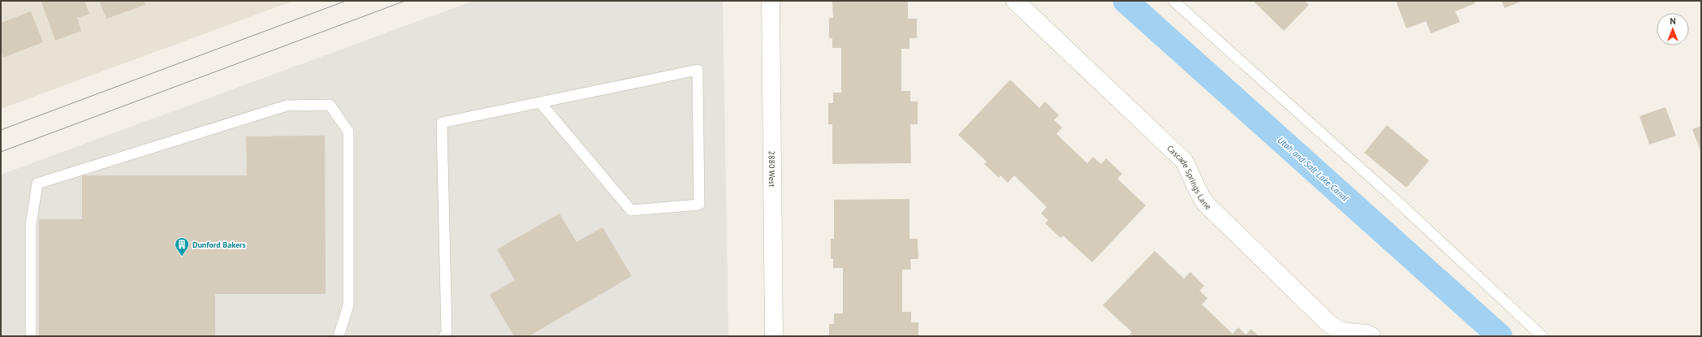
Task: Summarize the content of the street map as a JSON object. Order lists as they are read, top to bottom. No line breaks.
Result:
{"streets":{"street":["2880 West","Cascade Springs Lane"]},"water":["Utah and Salt Lake Canal"],"places":{"building":["Dunford Bakers"]},"north":"top"}
